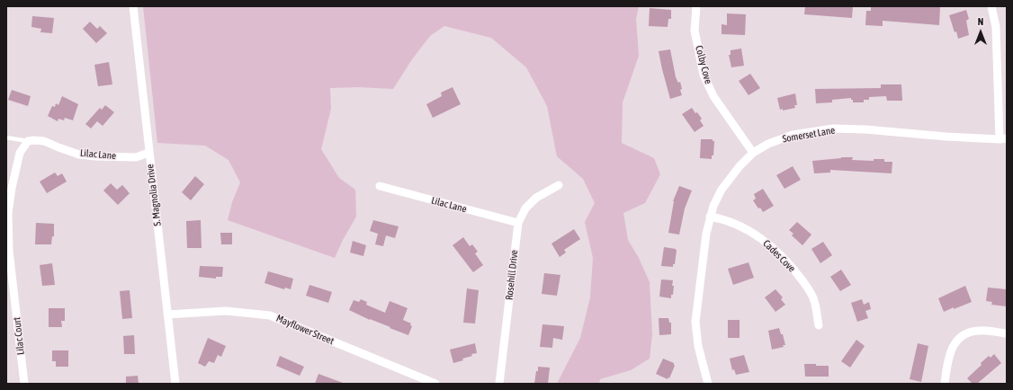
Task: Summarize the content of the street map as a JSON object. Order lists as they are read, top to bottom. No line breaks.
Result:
{"streets":{"street":["Colby Cove","Somerset Lane","Lilac Lane","S. Magnolia Drive","Cades Cove","Rosehill Drive","Mayflower Street","Lilac Court"]},"crossings":[["Colby Cove","Somerset Lane"],["Somerset Lane","Cades Cove"],["Lilac Lane","S. Magnolia Drive"],["Lilac Lane","Rosehill Drive"],["Lilac Lane","Lilac Court"],["S. Magnolia Drive","Mayflower Street"]],"north":"top"}
